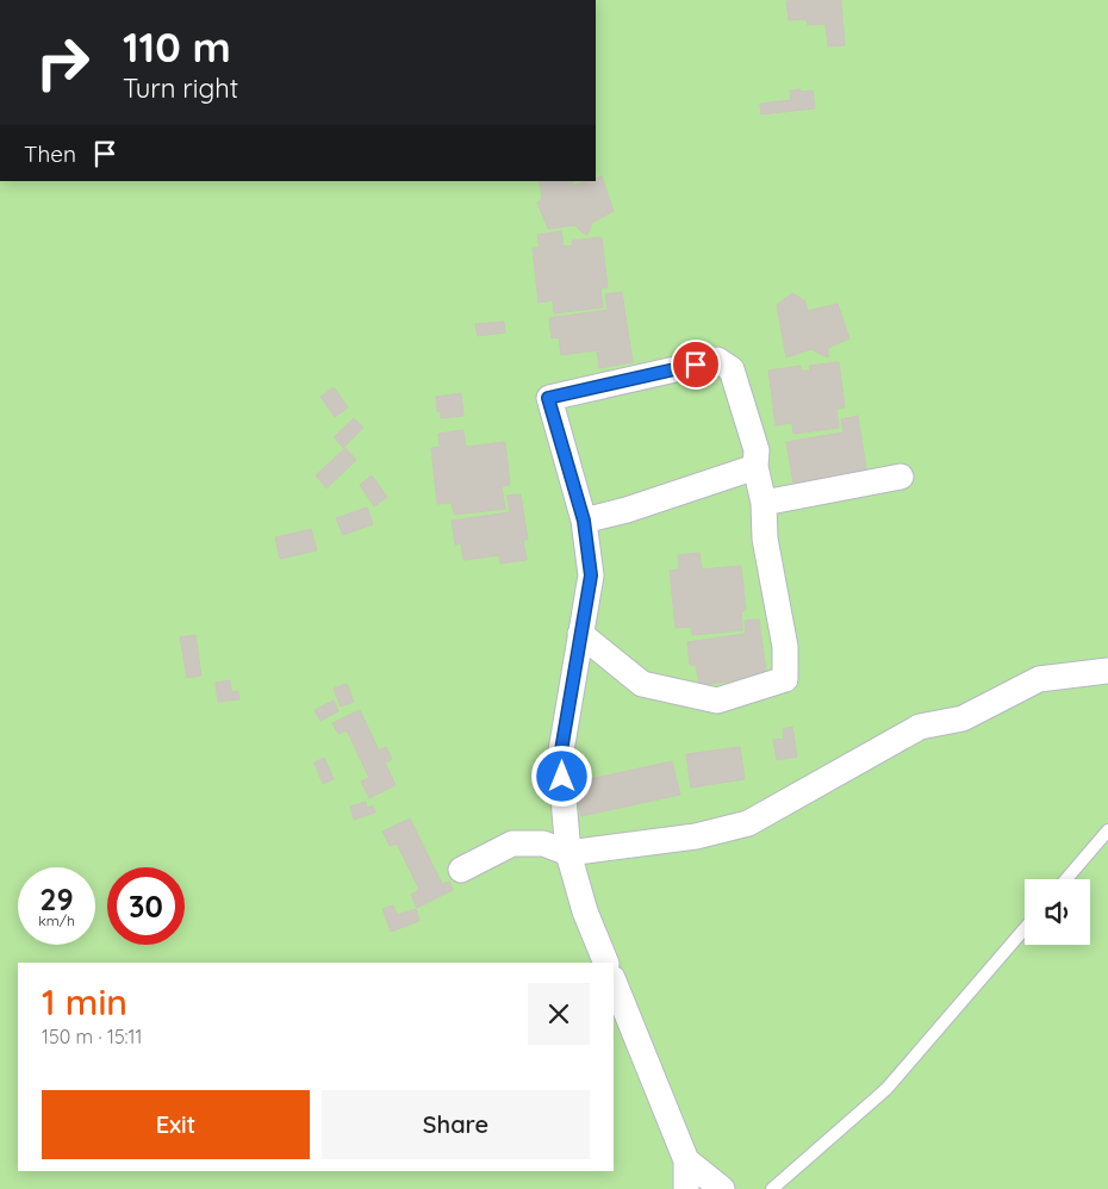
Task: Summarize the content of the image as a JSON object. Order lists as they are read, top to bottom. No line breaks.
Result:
{"page":{"turn":["110 m","Turn right"],"then":"Then","speed":"29 km/h","limit":"30","heading":["1 min","150 m · 15:11"],"buttons":["Exit","Share"]}}
